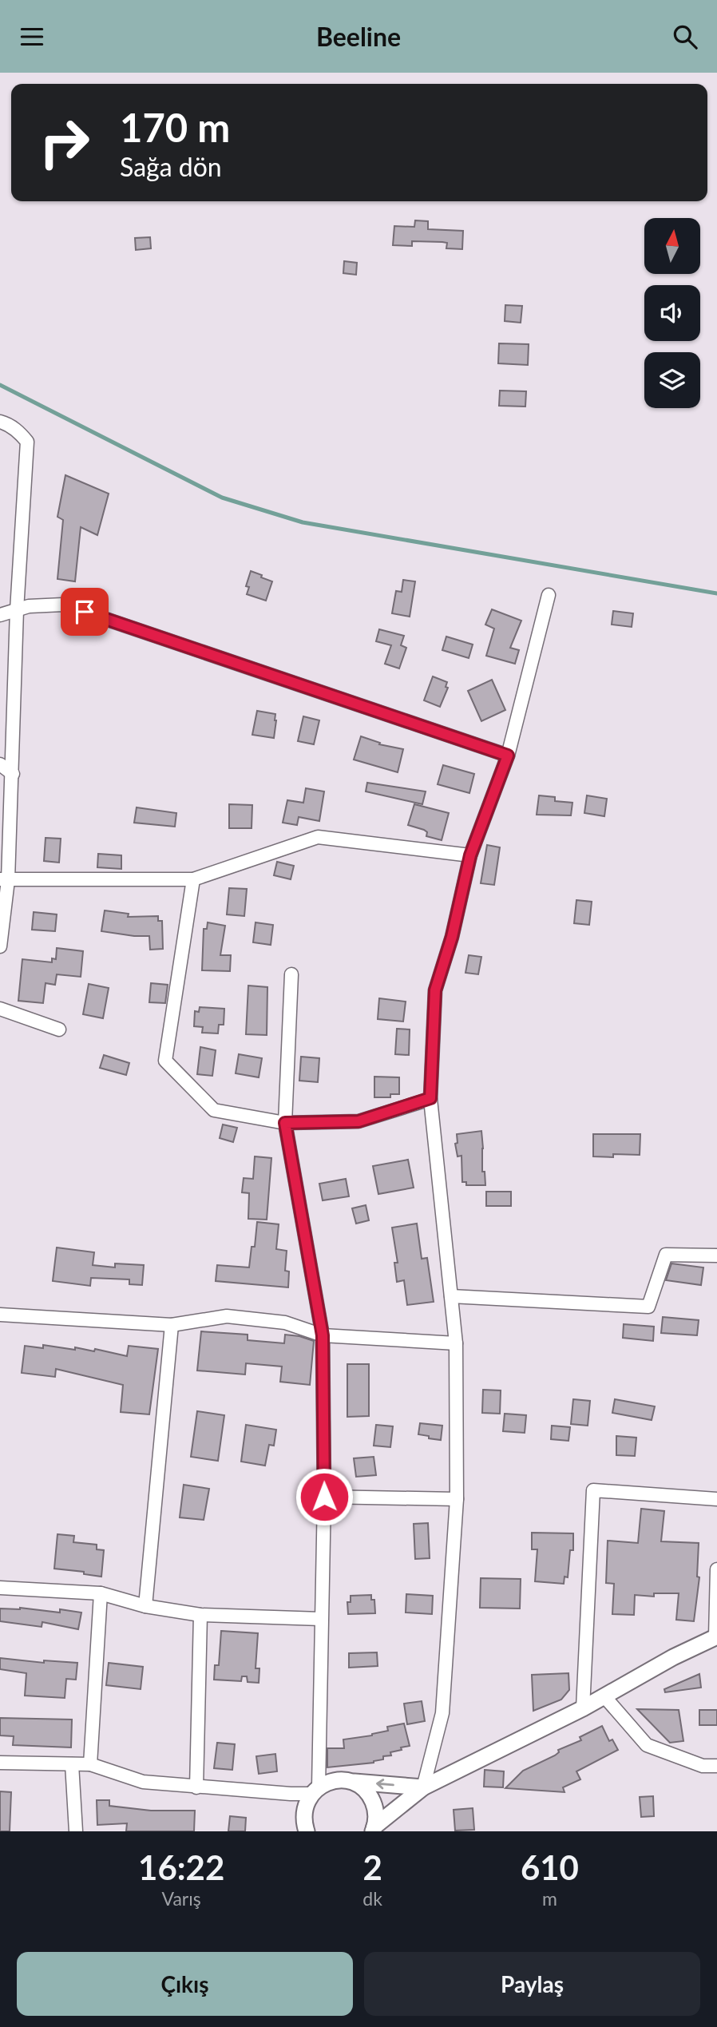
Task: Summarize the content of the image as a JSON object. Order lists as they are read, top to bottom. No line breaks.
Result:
{"north":"top","page":{"header":"Beeline","turn":["170 m","Sağa dön"],"eta":["16:22","Varış","2","dk","610","m"],"buttons":["Çıkış","Paylaş"]}}
